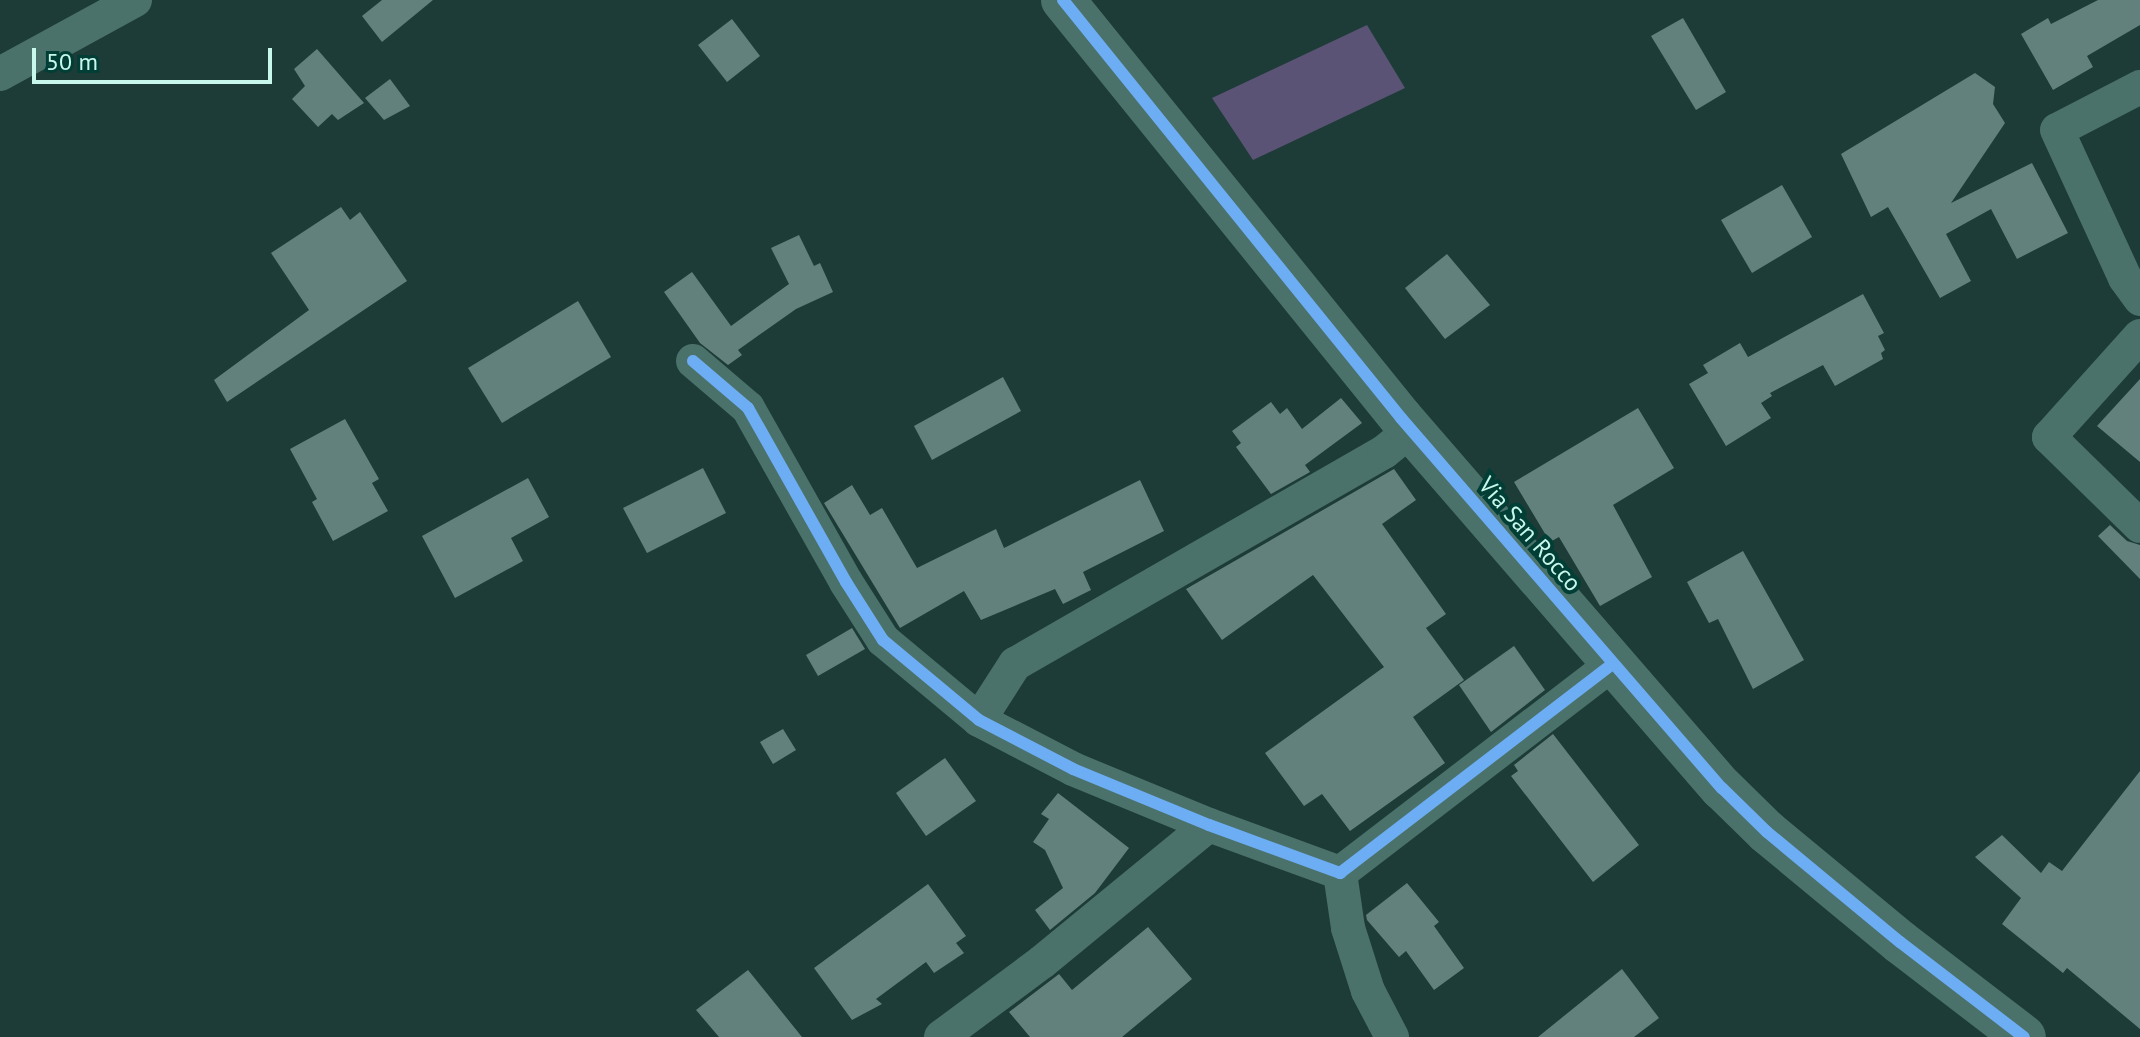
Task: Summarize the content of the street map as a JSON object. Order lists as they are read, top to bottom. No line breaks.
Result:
{"streets":{"street":["Via San Rocco"]},"scale_bar":"50 m"}
